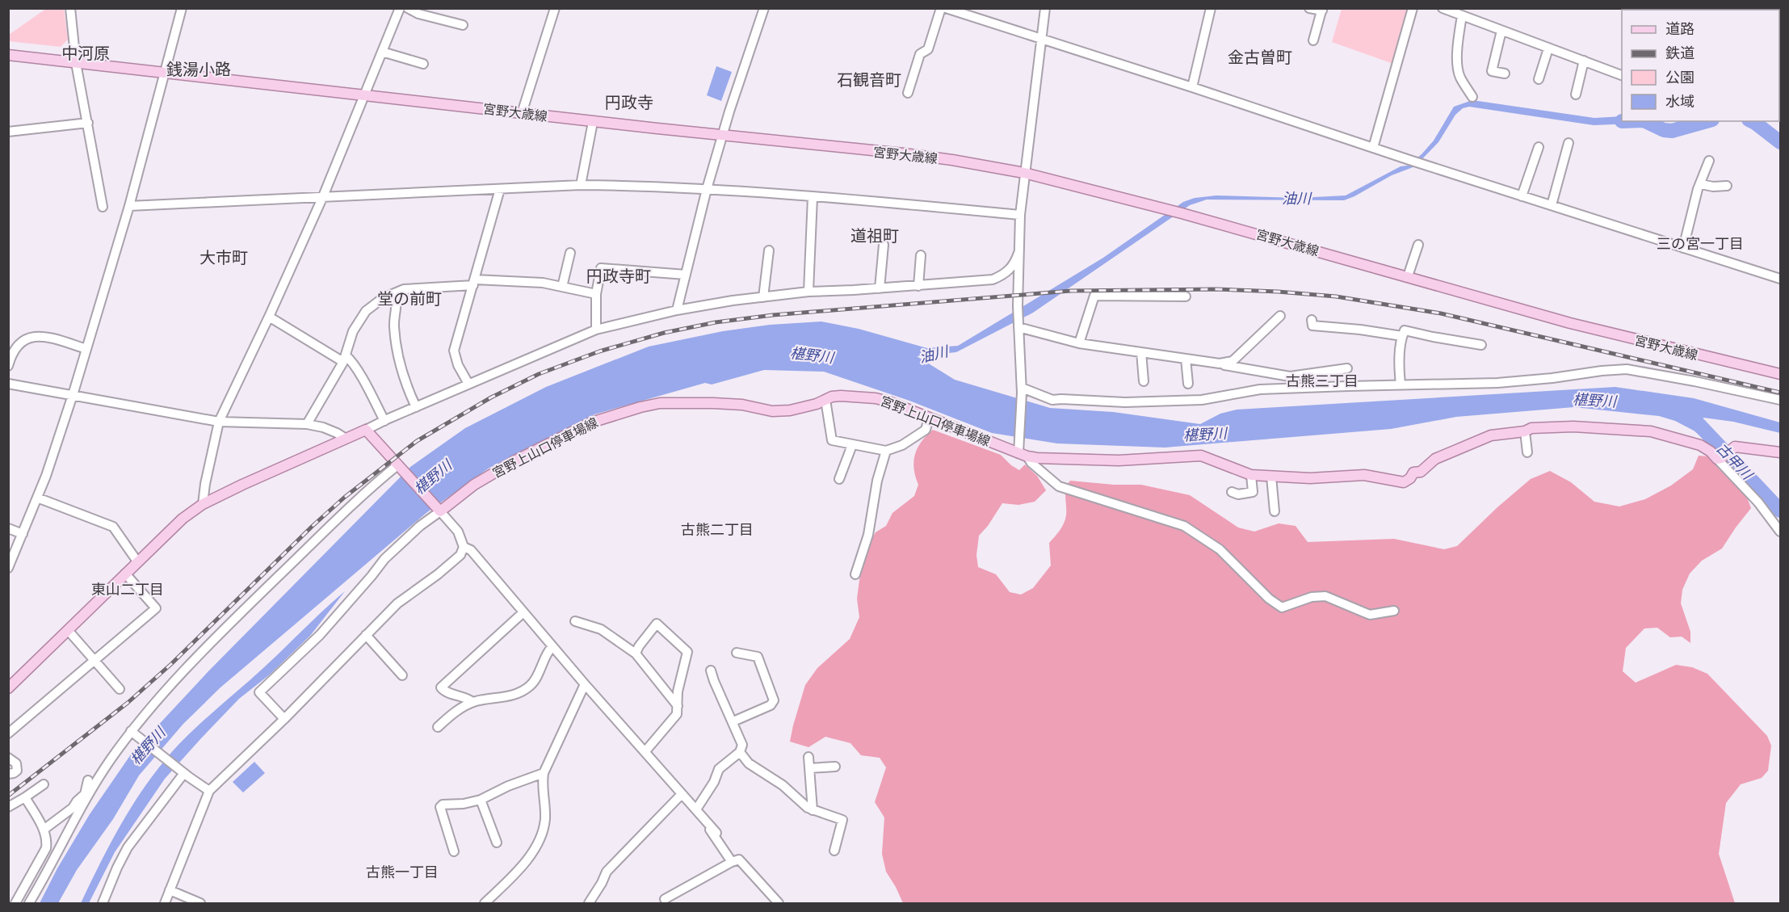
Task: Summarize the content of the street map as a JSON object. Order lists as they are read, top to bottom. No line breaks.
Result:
{"streets":{"main road":["宮野大歳線","宮野上山口停車場線"]},"districts":["中河原","金古曽町","銭湯小路","石観音町","円政寺","道祖町","三の宮一丁目","大市町","円政寺町","堂の前町","古熊三丁目","古熊二丁目","東山二丁目","古熊一丁目"],"water":["油川","椹野川","古甲川"],"legend":["道路","鉄道","公園","水域"]}
